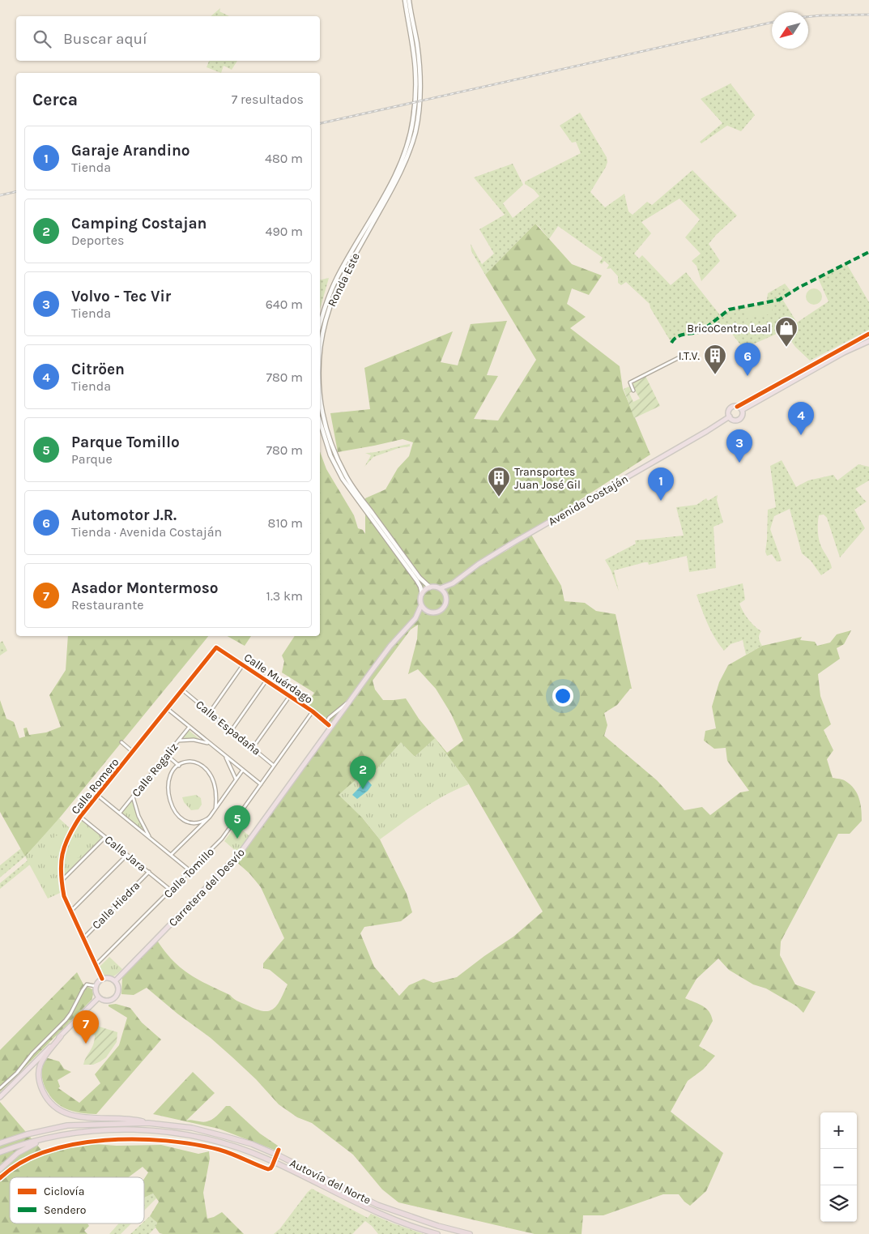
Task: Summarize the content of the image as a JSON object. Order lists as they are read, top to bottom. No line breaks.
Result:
{"streets":{"highway":["Avenida Costaján","Carretera del Desvío","Autovía del Norte"],"main road":["Ronda Este"],"street":["Calle Muérdago","Calle Espadaña","Calle Regaliz","Calle Romero","Calle Jara","Calle Tomillo","Calle Hiedra"]},"crossings":[["Ronda Este","Carretera del Desvío"],["Calle Muérdago","Calle Romero"],["Calle Muérdago","Calle Tomillo"],["Calle Muérdago","Carretera del Desvío"],["Calle Espadaña","Calle Romero"],["Calle Espadaña","Calle Tomillo"],["Calle Romero","Calle Jara"],["Calle Romero","Calle Tomillo"],["Calle Romero","Carretera del Desvío"],["Calle Romero","Calle Hiedra"],["Calle Jara","Calle Tomillo"],["Calle Jara","Calle Hiedra"]],"places":{"shop":["BricoCentro Leal"],"building":["I.T.V.","Transportes Juan José Gil"]},"legend":["Ciclovía","Sendero"],"north":"bottom left","page":{"search":"Buscar aquí","heading":["Cerca","7 resultados"],"list":[{"mark":"1","name":"Garaje Arandino","note":"Tienda","value":"480 m"},{"mark":"2","name":"Camping Costajan","note":"Deportes","value":"490 m"},{"mark":"3","name":"Volvo - Tec Vir","note":"Tienda","value":"640 m"},{"mark":"4","name":"Citröen","note":"Tienda","value":"780 m"},{"mark":"5","name":"Parque Tomillo","note":"Parque","value":"780 m"},{"mark":"6","name":"Automotor J.R.","note":"Tienda · Avenida Costaján","value":"810 m"},{"mark":"7","name":"Asador Montermoso","note":"Restaurante","value":"1.3 km"}],"pins":["6","4","3","1","2","5","7"],"map_buttons":["+","−"]}}
